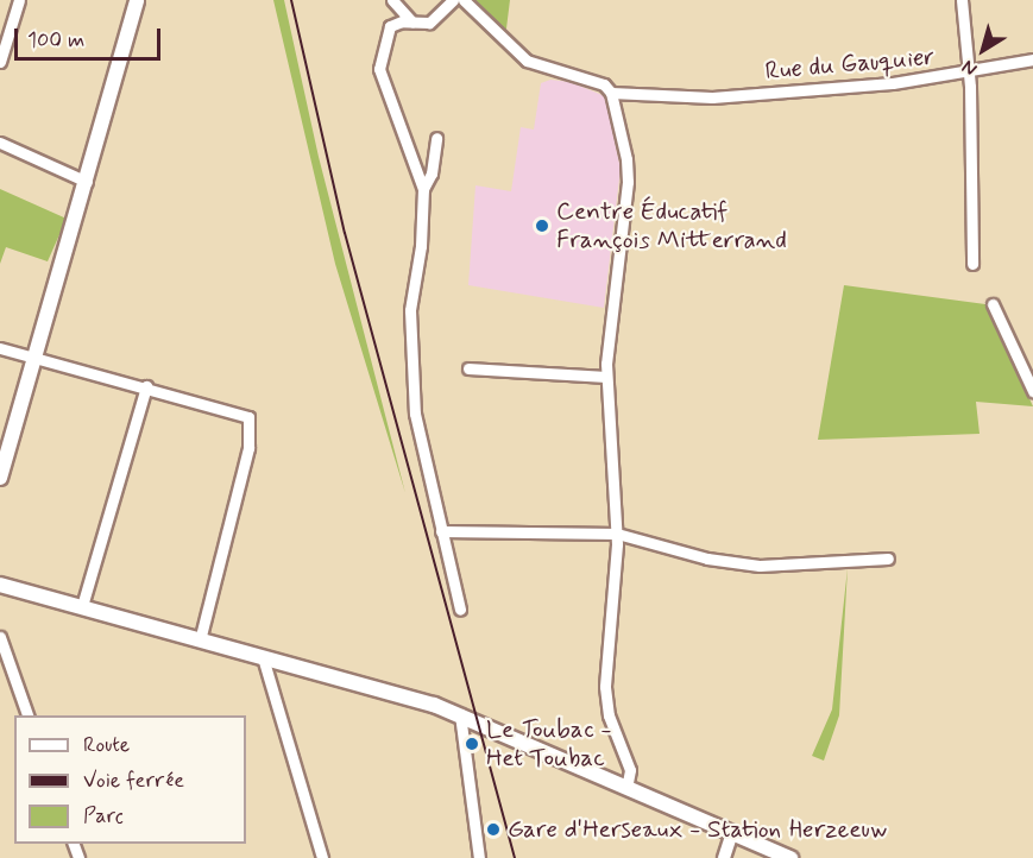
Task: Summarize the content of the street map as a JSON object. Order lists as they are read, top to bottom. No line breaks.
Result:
{"streets":{"street":["Rue du Gauquier"]},"places":["Centre Éducatif François Mitterrand","Le Toubac - Het Toubac","Gare d'Herseaux - Station Herzeeuw"],"legend":["Route","Voie ferrée","Parc"],"scale_bar":"100 m","north":"bottom left"}
